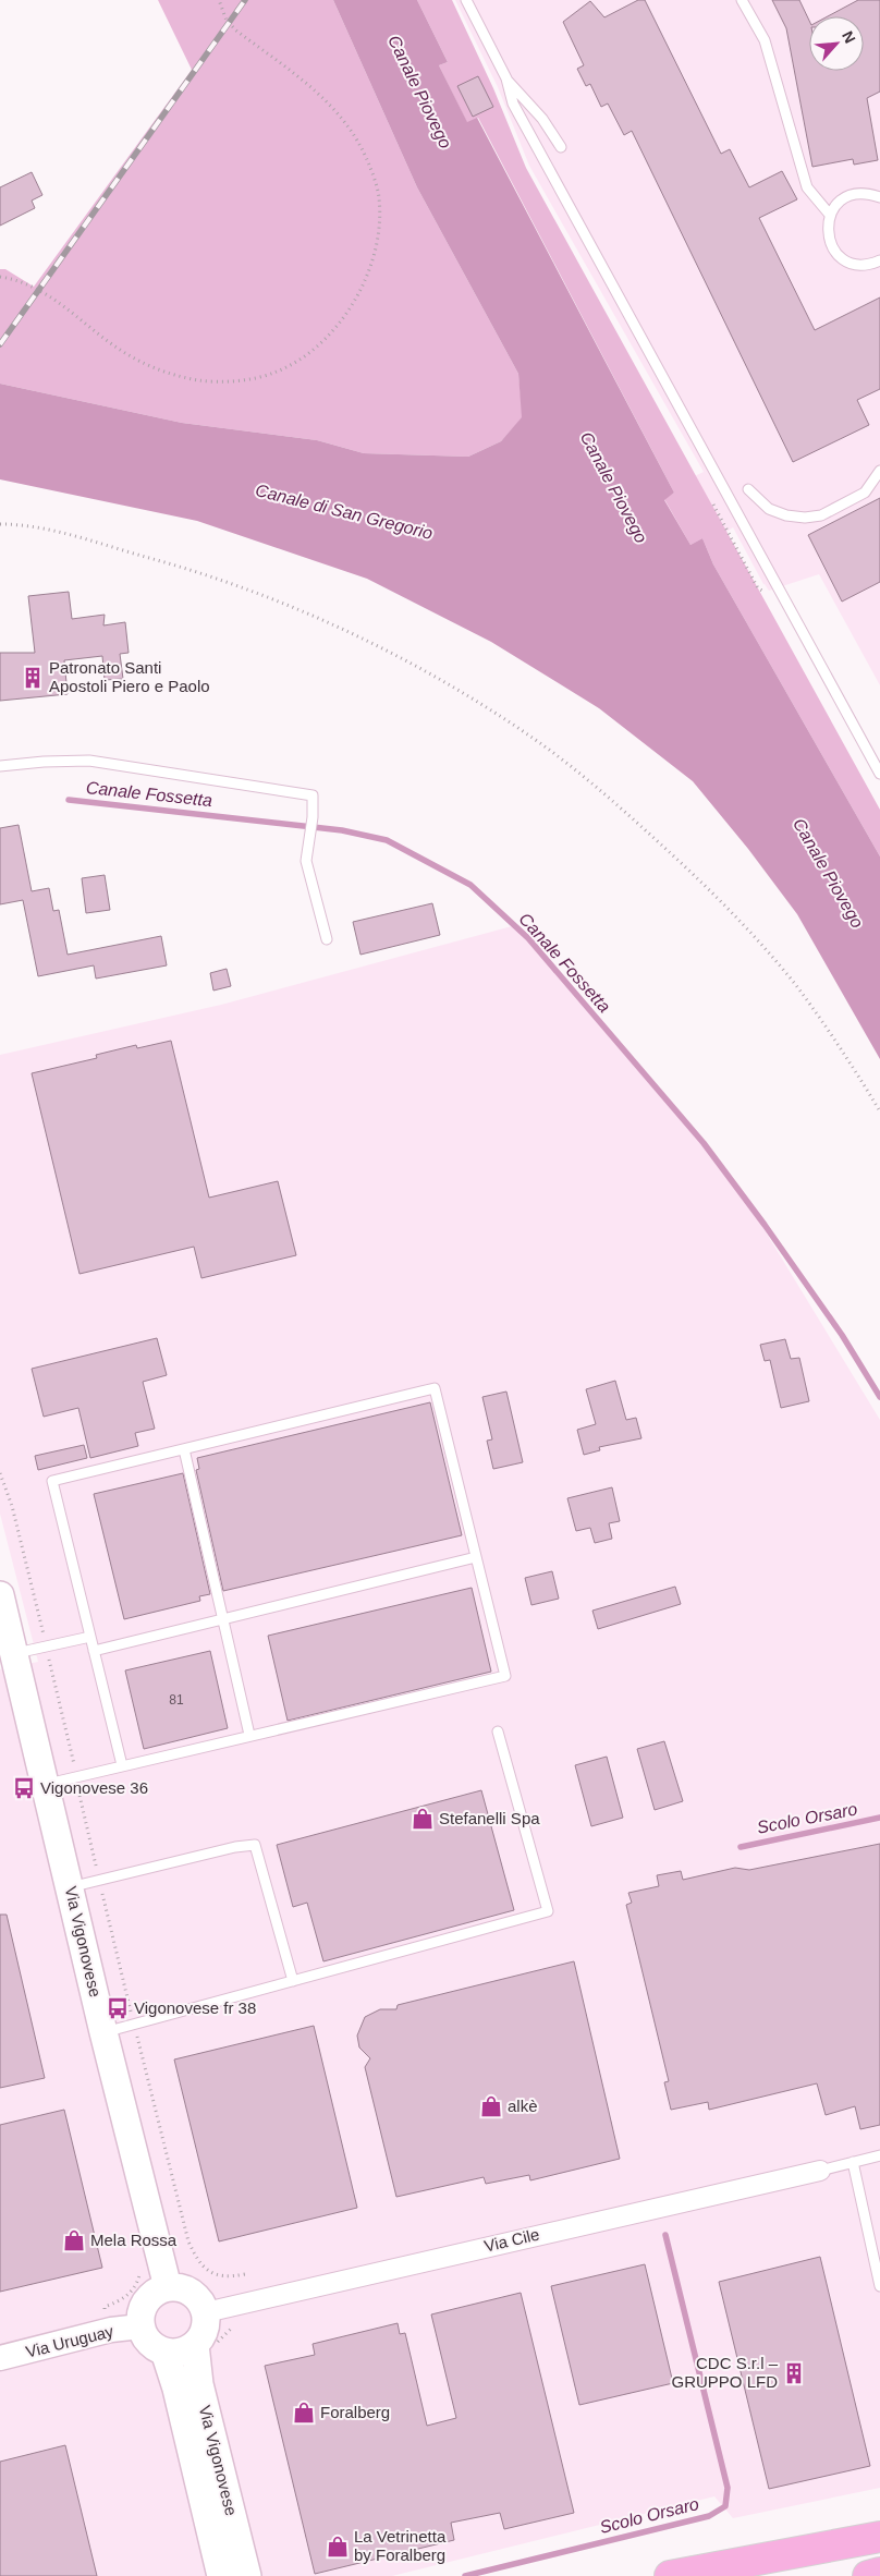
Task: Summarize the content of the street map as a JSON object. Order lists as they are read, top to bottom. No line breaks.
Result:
{"streets":{"main road":["Via Vigonovese"],"street":["Via Cile","Via Uruguay"]},"crossings":[["Via Vigonovese","Via Cile"],["Via Vigonovese","Via Uruguay"],["Via Cile","Via Uruguay"]],"water":["Canale Piovego","Canale di San Gregorio","Canale Fossetta","Scolo Orsaro"],"places":{"building":["Patronato Santi Apostoli Piero e Paolo","CDC S.r.l – GRUPPO LFD"],"bus stop":["Vigonovese 36","Vigonovese fr 38"],"shop":["Stefanelli Spa","alkè","Mela Rossa","Foralberg","La Vetrinetta by Foralberg"]},"house_numbers":["81"],"north":"top right"}
